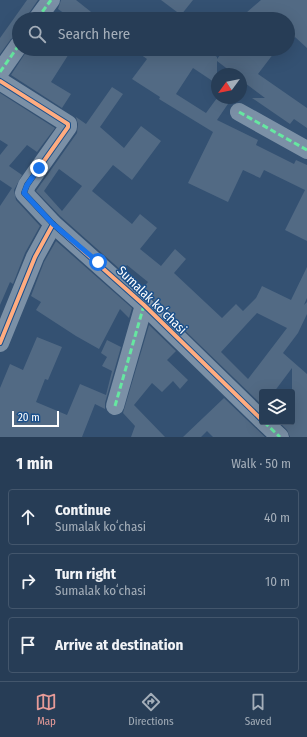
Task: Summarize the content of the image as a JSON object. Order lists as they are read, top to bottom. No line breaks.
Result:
{"streets":{"street":["Sumalak koʻchasi"]},"scale_bar":"20 m","north":"bottom left","page":{"search":"Search here","scale":"20 m","heading":["1 min","Walk · 50 m"],"list":[["Continue","Sumalak koʻchasi","40 m"],["Turn right","Sumalak koʻchasi","10 m"],"Arrive at destination"],"nav":["Map","Directions","Saved"]}}
